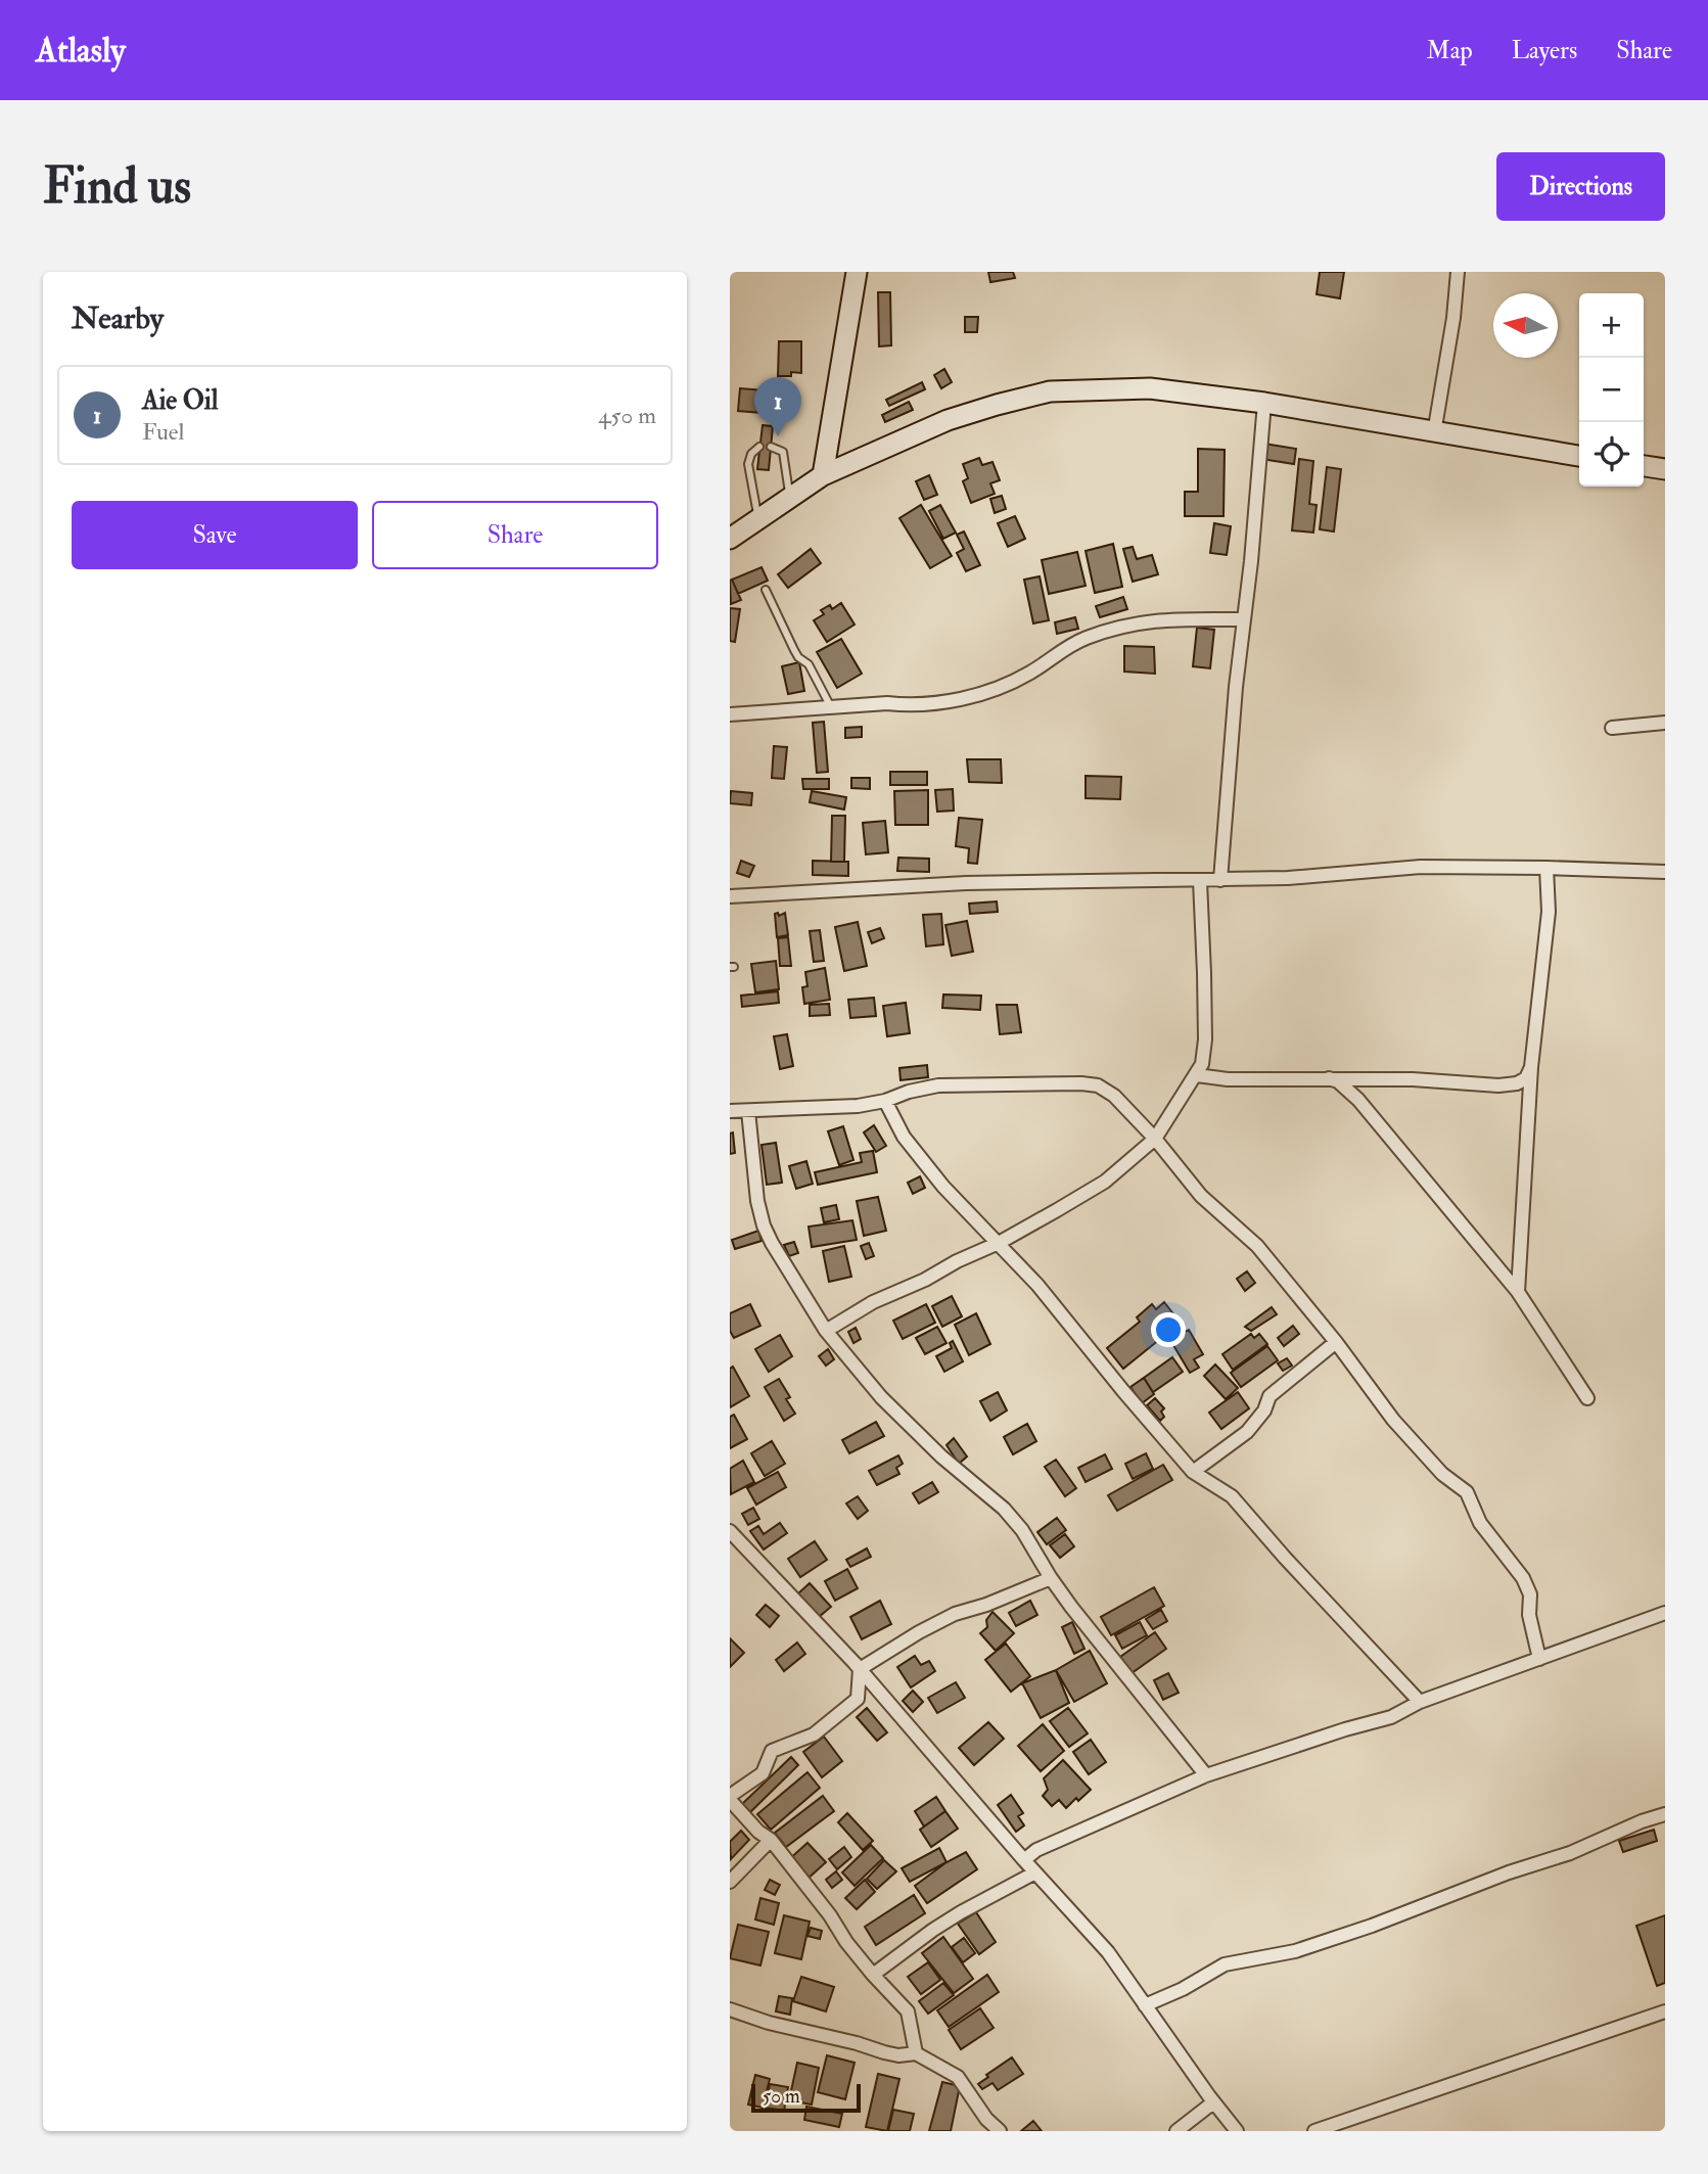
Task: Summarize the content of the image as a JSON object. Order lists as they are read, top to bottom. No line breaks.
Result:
{"scale_bar":"50 m","north":"left","page":{"header":"Atlasly","nav":["Map","Layers","Share"],"buttons":["Directions",["Save","Share"]],"title":"Find us","heading":"Nearby","map_buttons":["+","−"],"list":[{"mark":"1","name":"Aie Oil","note":"Fuel","value":"450 m"}],"pins":"1","scale":"50 m"}}
